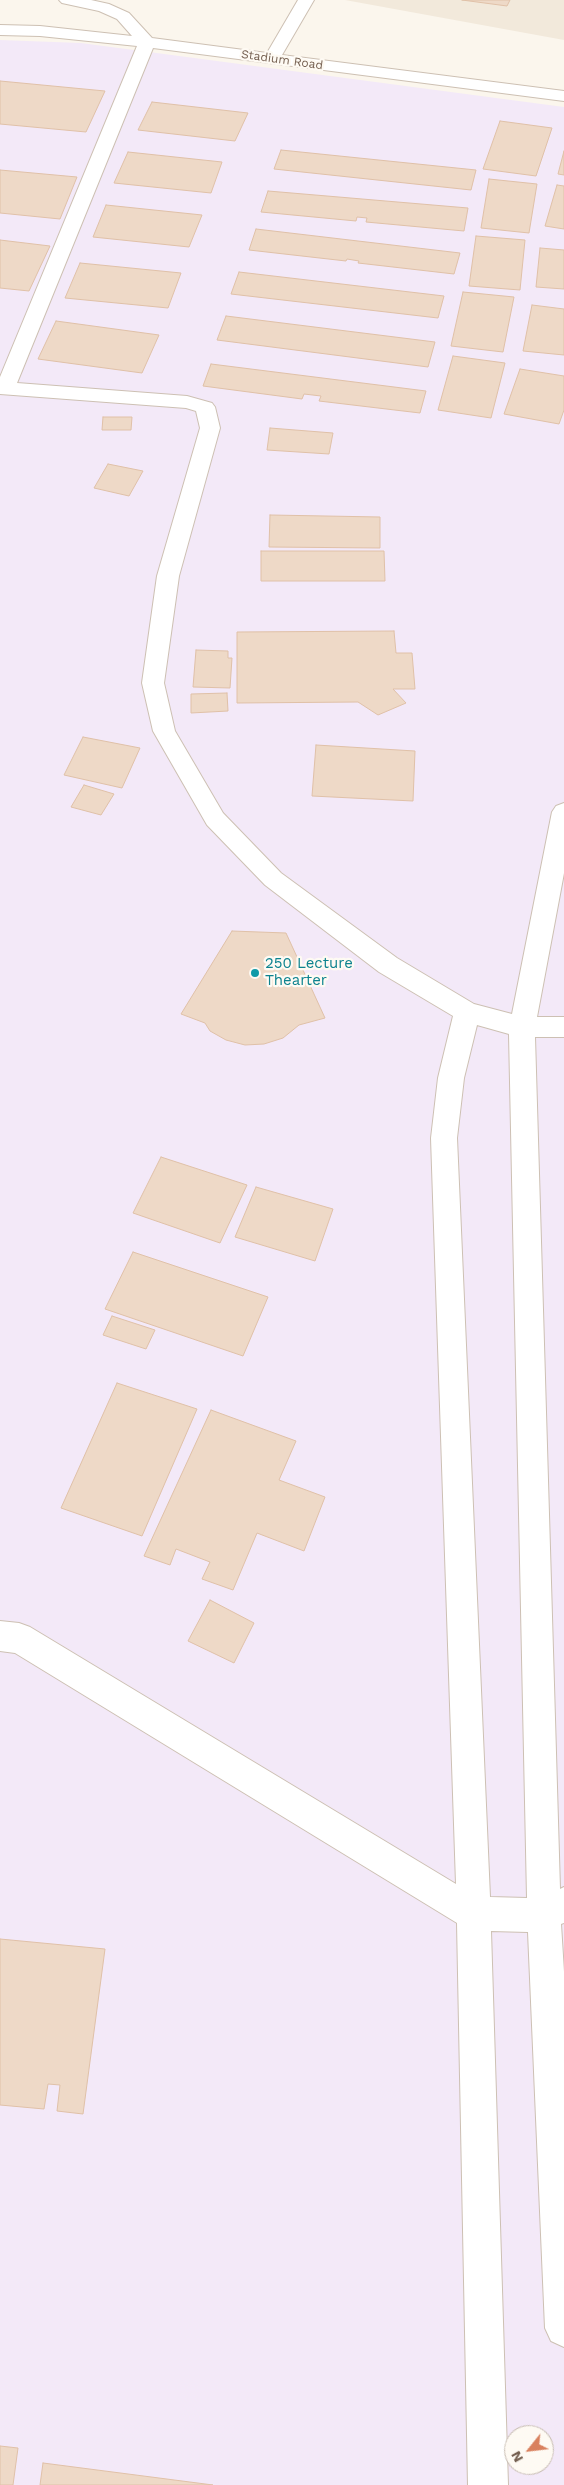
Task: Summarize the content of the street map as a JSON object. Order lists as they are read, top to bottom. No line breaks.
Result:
{"streets":{"street":["Stadium Road"]},"places":["250 Lecture Thearter"],"north":"bottom left"}
